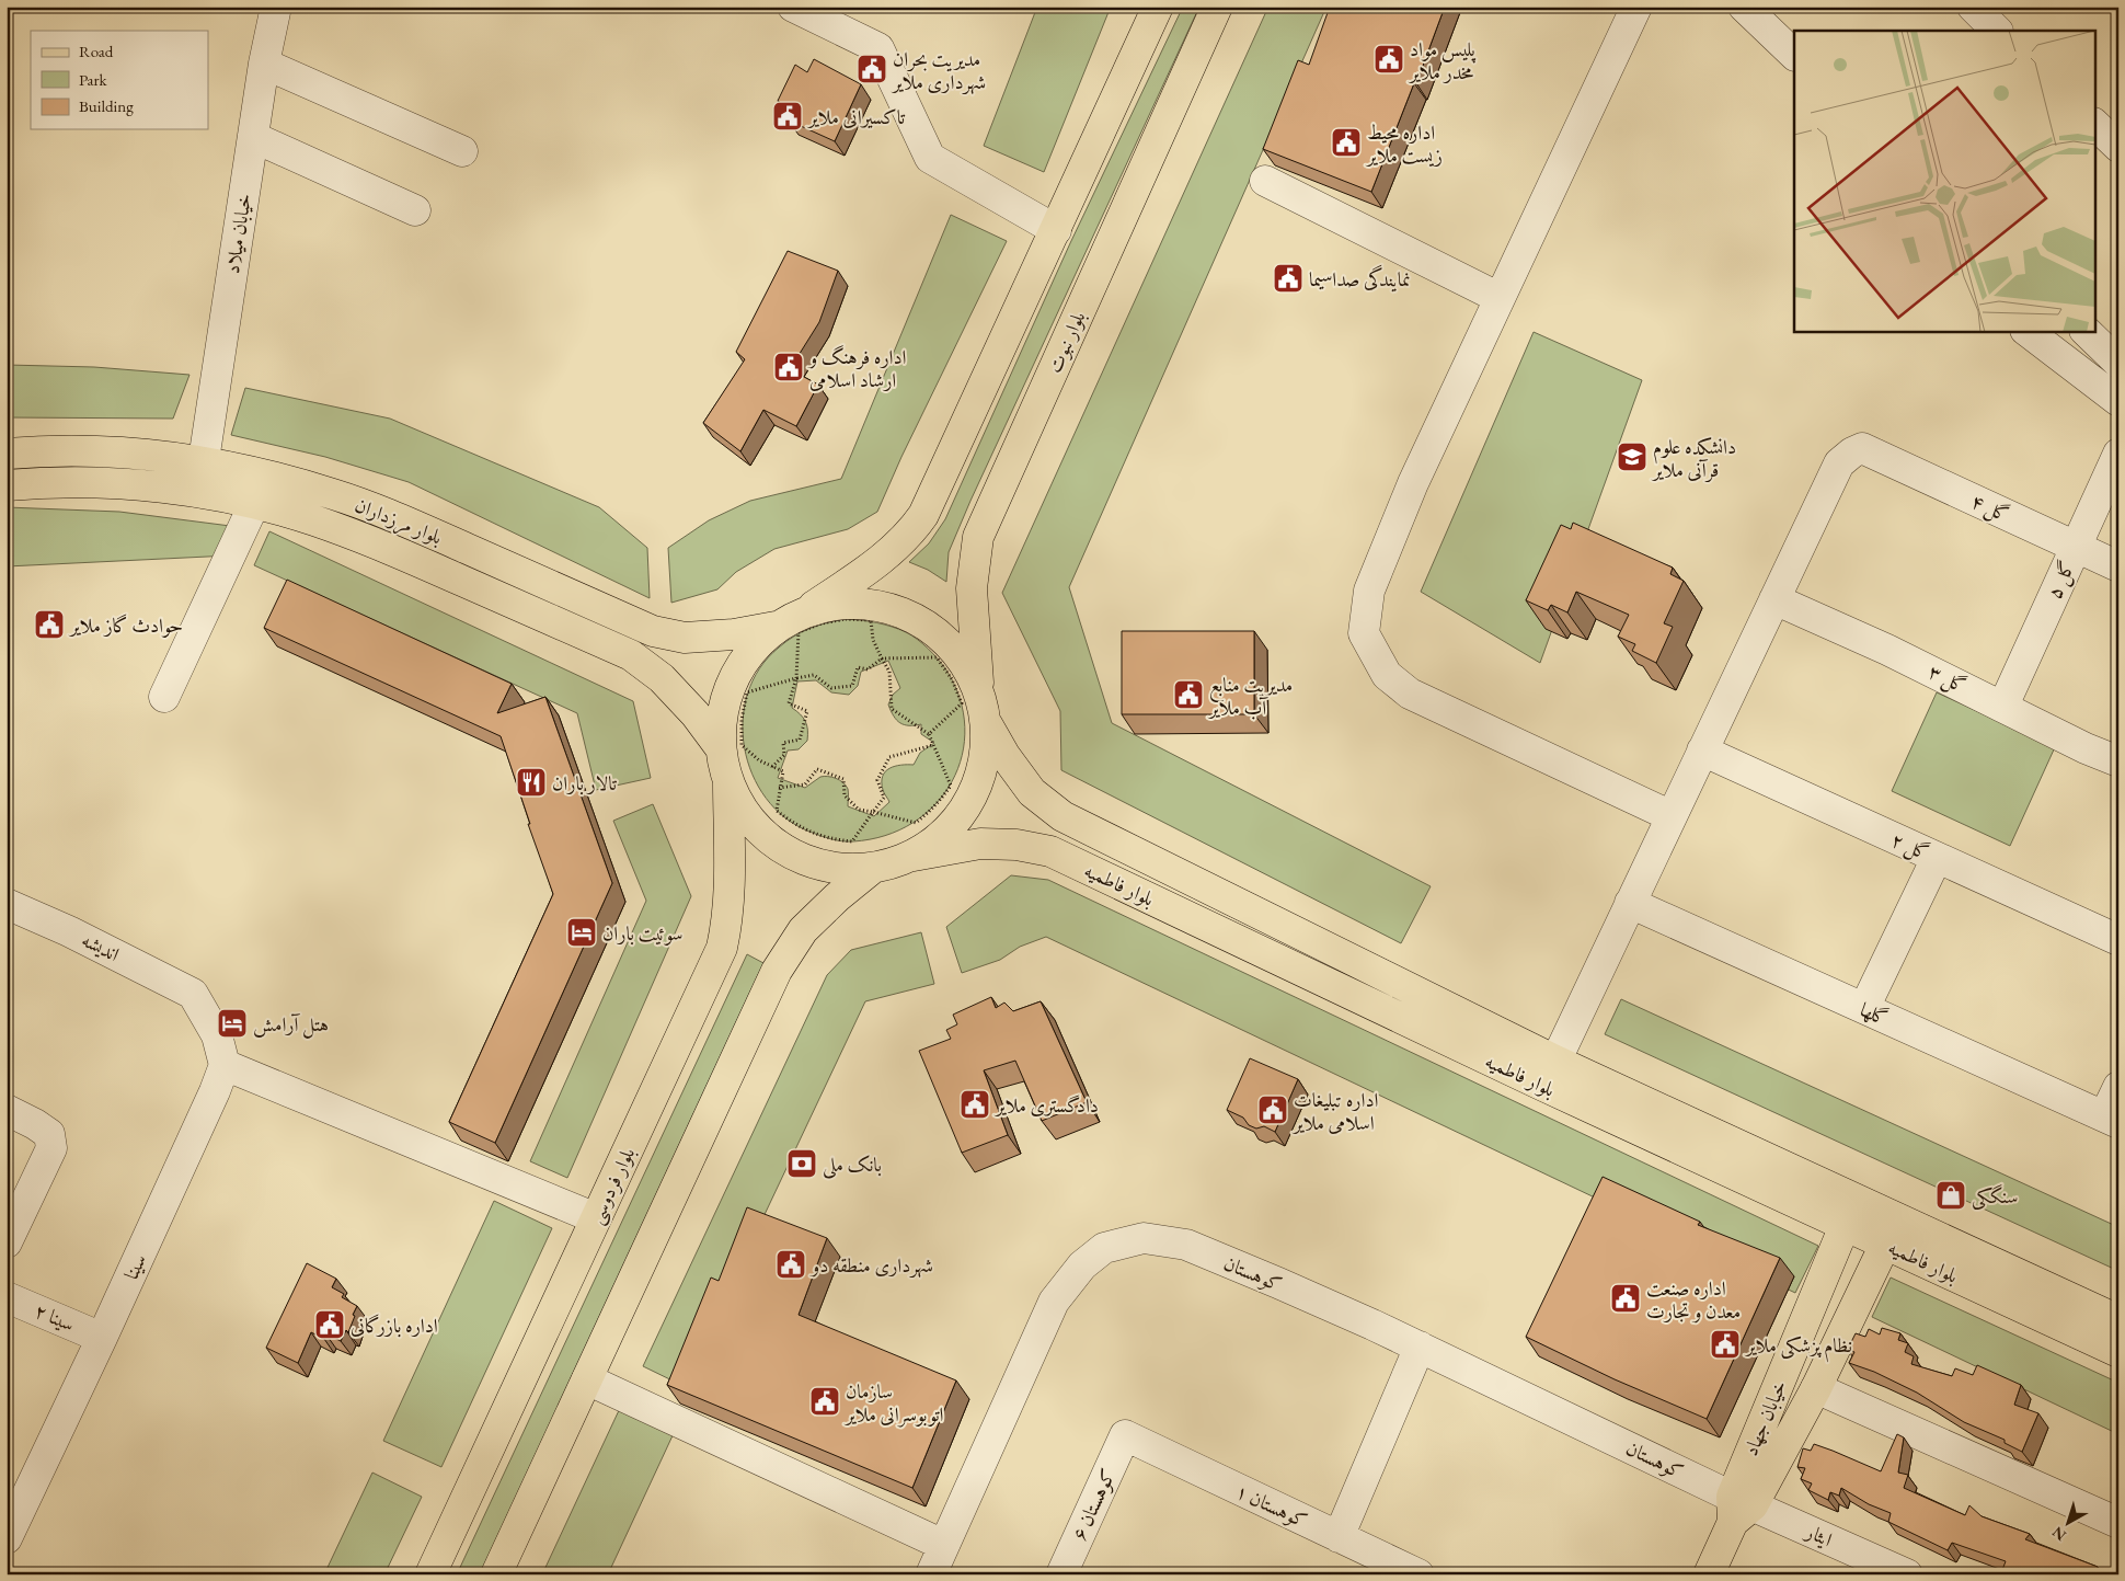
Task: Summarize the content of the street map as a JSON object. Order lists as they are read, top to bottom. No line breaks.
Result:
{"streets":{"main road":["بلوار نبوت","بلوار مرزداران","بلوار فاطمیه","بلوار فردوسی","خیابان جهاد"],"street":["خیابان میلاد","گل ۴","گل ۵","گل ۳","گل ۲","اندیشه","گلها","سینا","کوهستان","سینا ۲","کوهستان ۶","کوهستان ۱","ایثار"]},"crossings":[["خیابان میلاد","بلوار مرزداران"],["گل ۴","گل ۵"],["گل ۴","گل ۳"],["گل ۵","گل ۳"],["بلوار فاطمیه","خیابان جهاد"],["اندیشه","سینا"],["سینا","سینا ۲"],["کوهستان","خیابان جهاد"],["کوهستان","ایثار"],["خیابان جهاد","ایثار"],["کوهستان ۶","کوهستان ۱"]],"places":{"public building":["پلیس مواد مخدر ملایر","مدیریت بحران شهرداری ملایر","تاکسیرانی ملایر","اداره محیط زیست ملایر","نمایندگی صداسیما","اداره فرهنگ و ارشاد اسلامی","حوادث گاز ملایر","مدیریت منابع آب ملایر","دادگستری ملایر","اداره تبلیغات اسلامی ملایر","شهرداری منطقه دو","اداره صنعت معدن و تجارت","اداره بازرگانی","نظام پزشکی ملایر","سازمان اتوبوسرانی ملایر"],"school or university":["دانشکده علوم قرآنی ملایر"],"restaurant":["تالار باران"],"hotel":["سوئیت باران","هتل آرامش"],"bank":["بانک ملی"],"shop":["سنگکی"]},"legend":["Road","Park","Building"],"north":"bottom left"}
